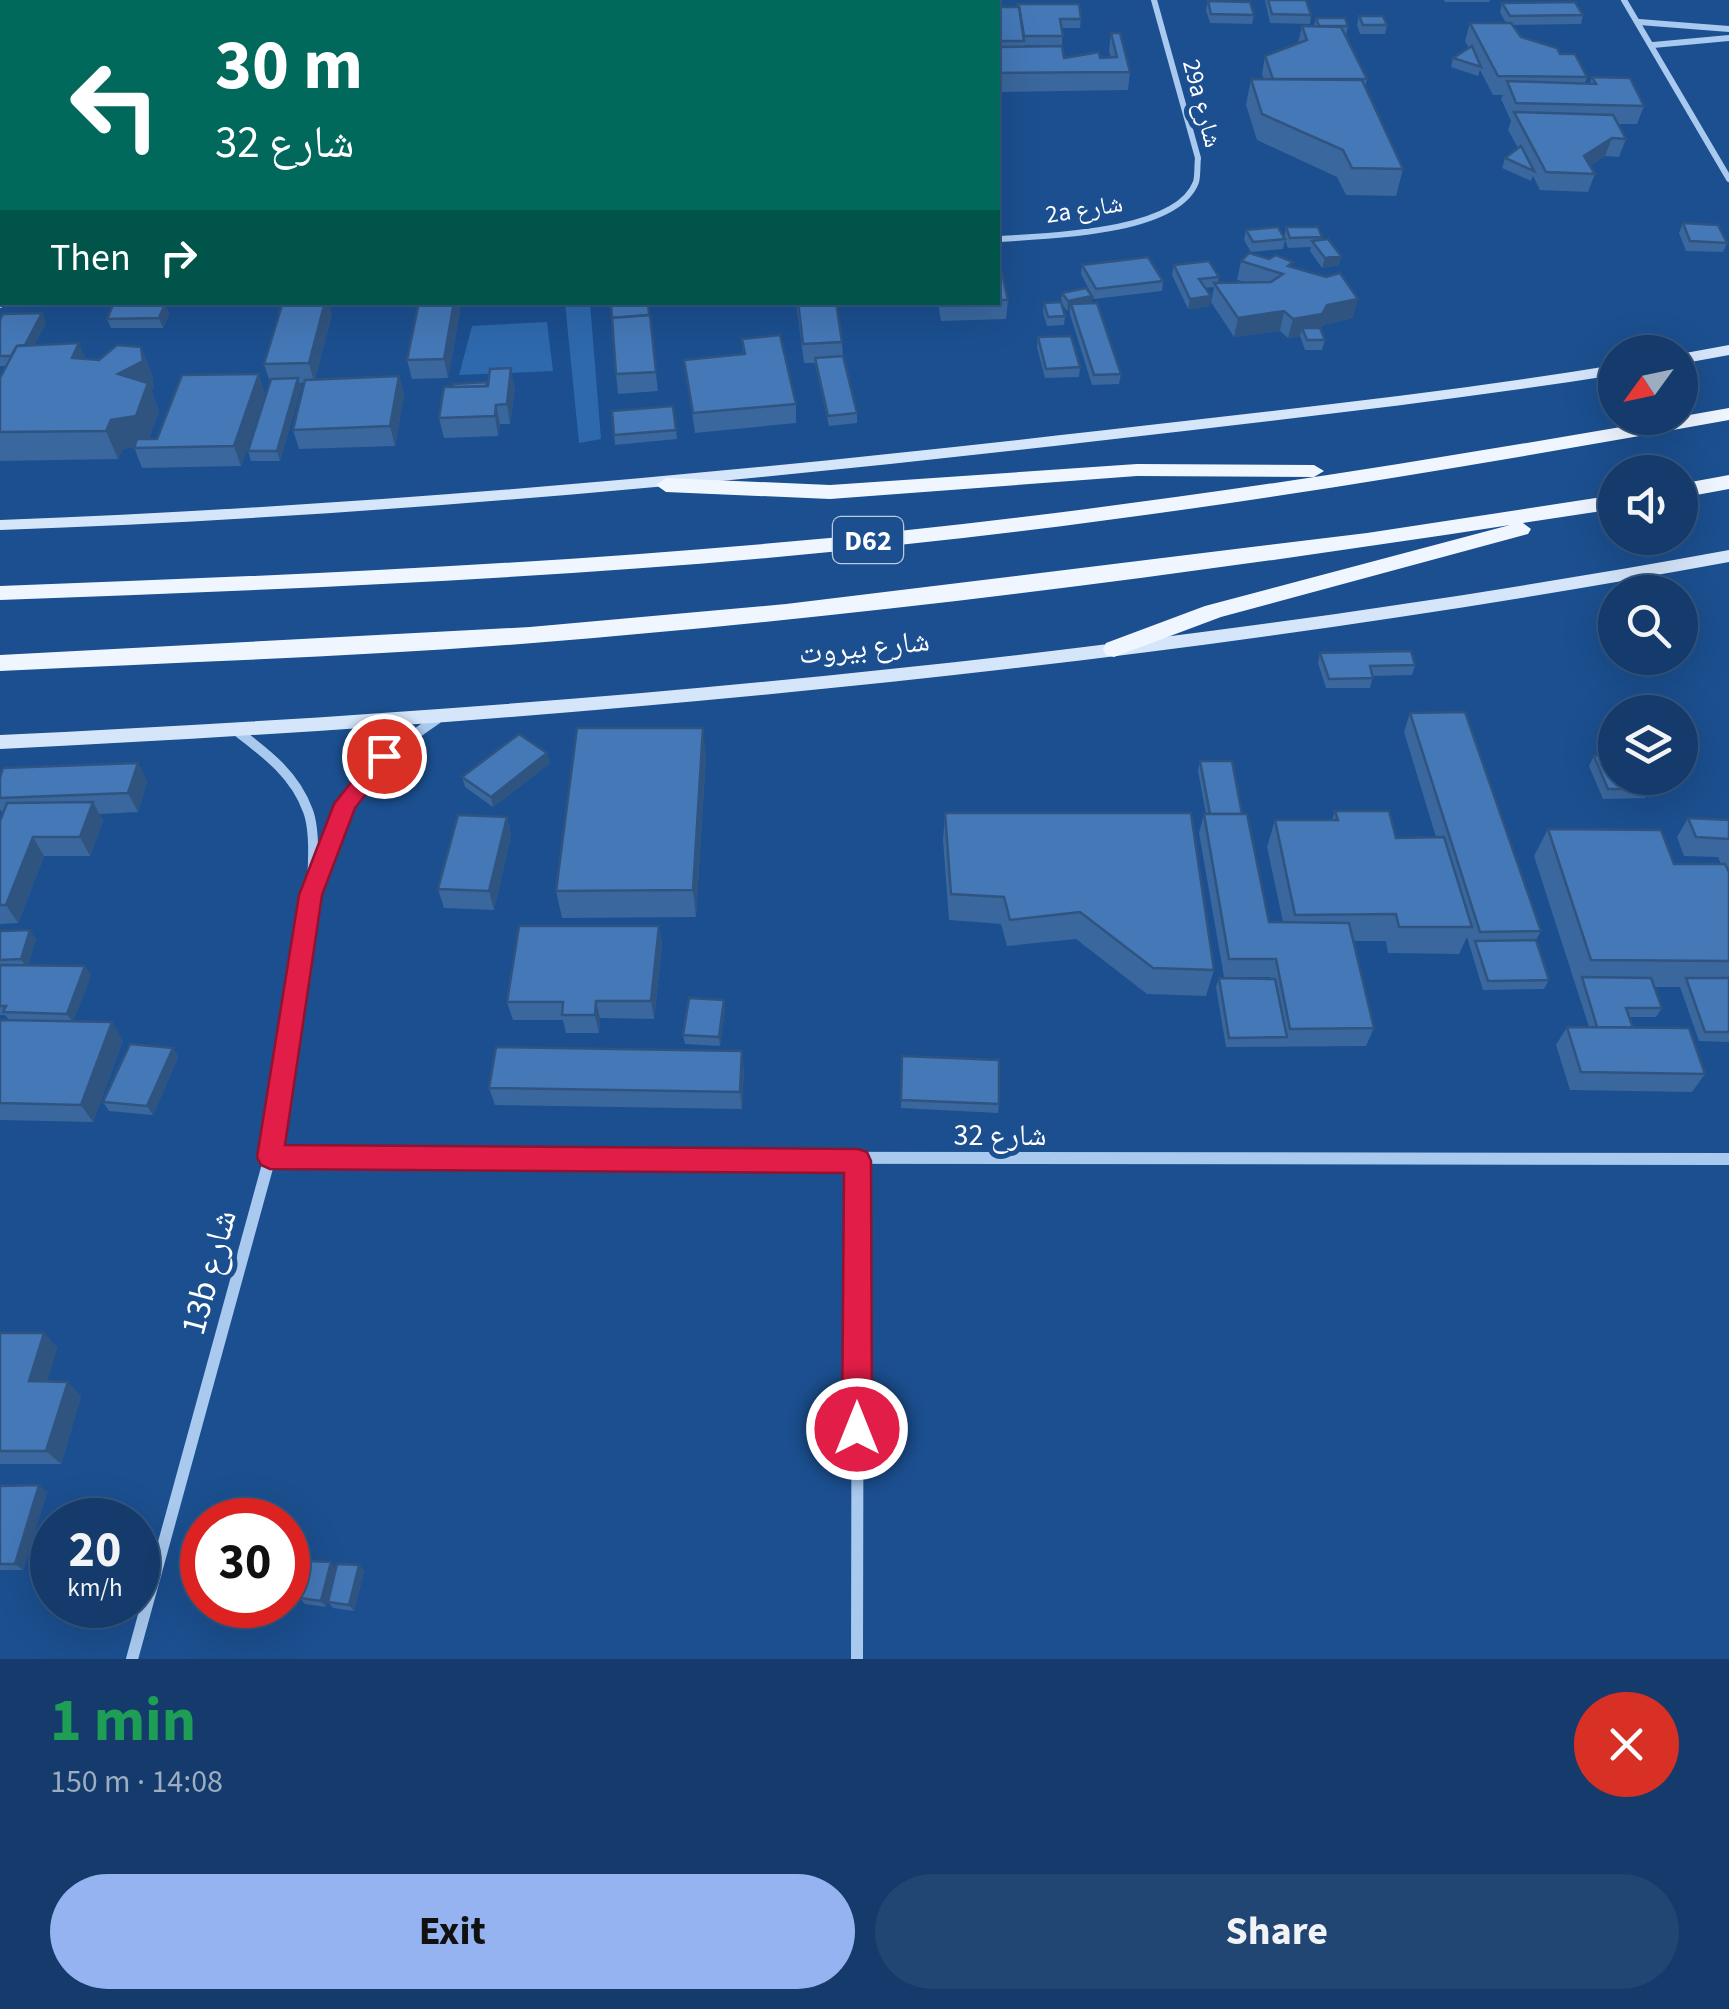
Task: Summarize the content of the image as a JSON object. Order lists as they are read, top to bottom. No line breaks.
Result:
{"streets":{"main road":["D62","شارع بيروت"],"street":["29a شارع","2a شارع","شارع 32","13b شارع"]},"crossings":[["29a شارع","2a شارع"],["شارع بيروت","13b شارع"],["شارع 32","13b شارع"]],"north":"bottom left","page":{"turn":["30 m","شارع 32"],"then":"Then","speed":"20 km/h","limit":"30","heading":["1 min","150 m · 14:08"],"buttons":["Exit","Share"]}}
